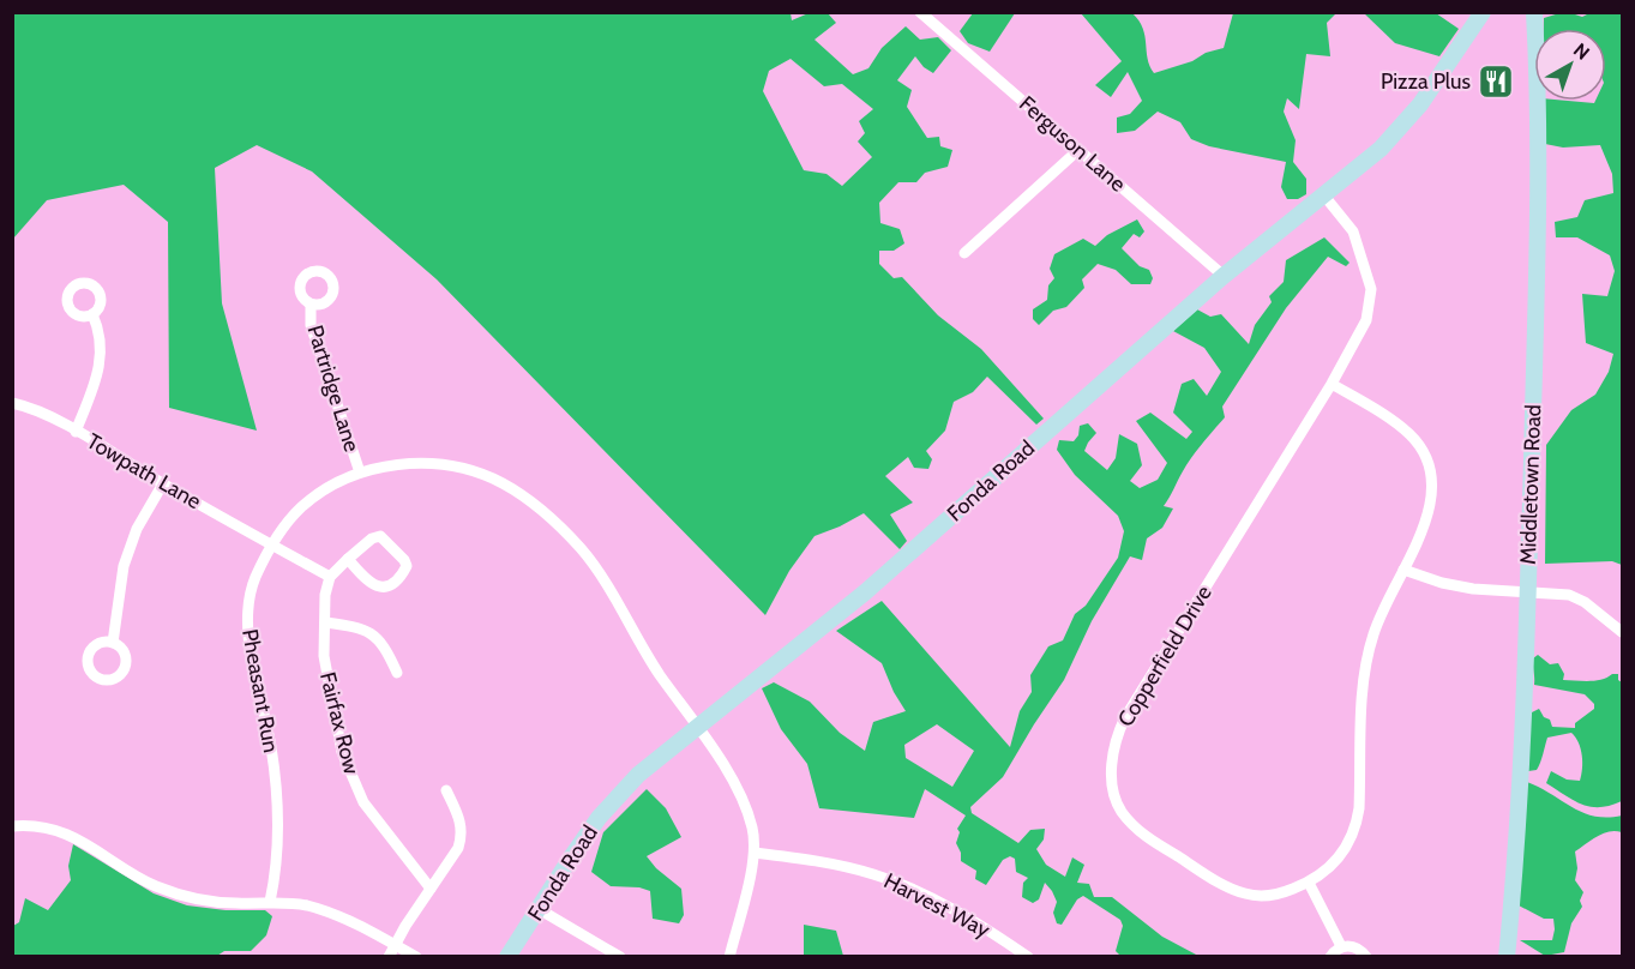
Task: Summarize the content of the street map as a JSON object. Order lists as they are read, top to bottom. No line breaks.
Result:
{"streets":{"street":["Ferguson Lane","Partridge Lane","Towpath Lane","Fonda Road","Middletown Road","Copperfield Drive","Pheasant Run","Fairfax Row","Harvest Way"]},"crossings":[["Ferguson Lane","Fonda Road"],["Partridge Lane","Pheasant Run"],["Towpath Lane","Pheasant Run"],["Fonda Road","Copperfield Drive"],["Fonda Road","Pheasant Run"],["Pheasant Run","Harvest Way"]],"places":{"restaurant":["Pizza Plus"]},"north":"top right"}
